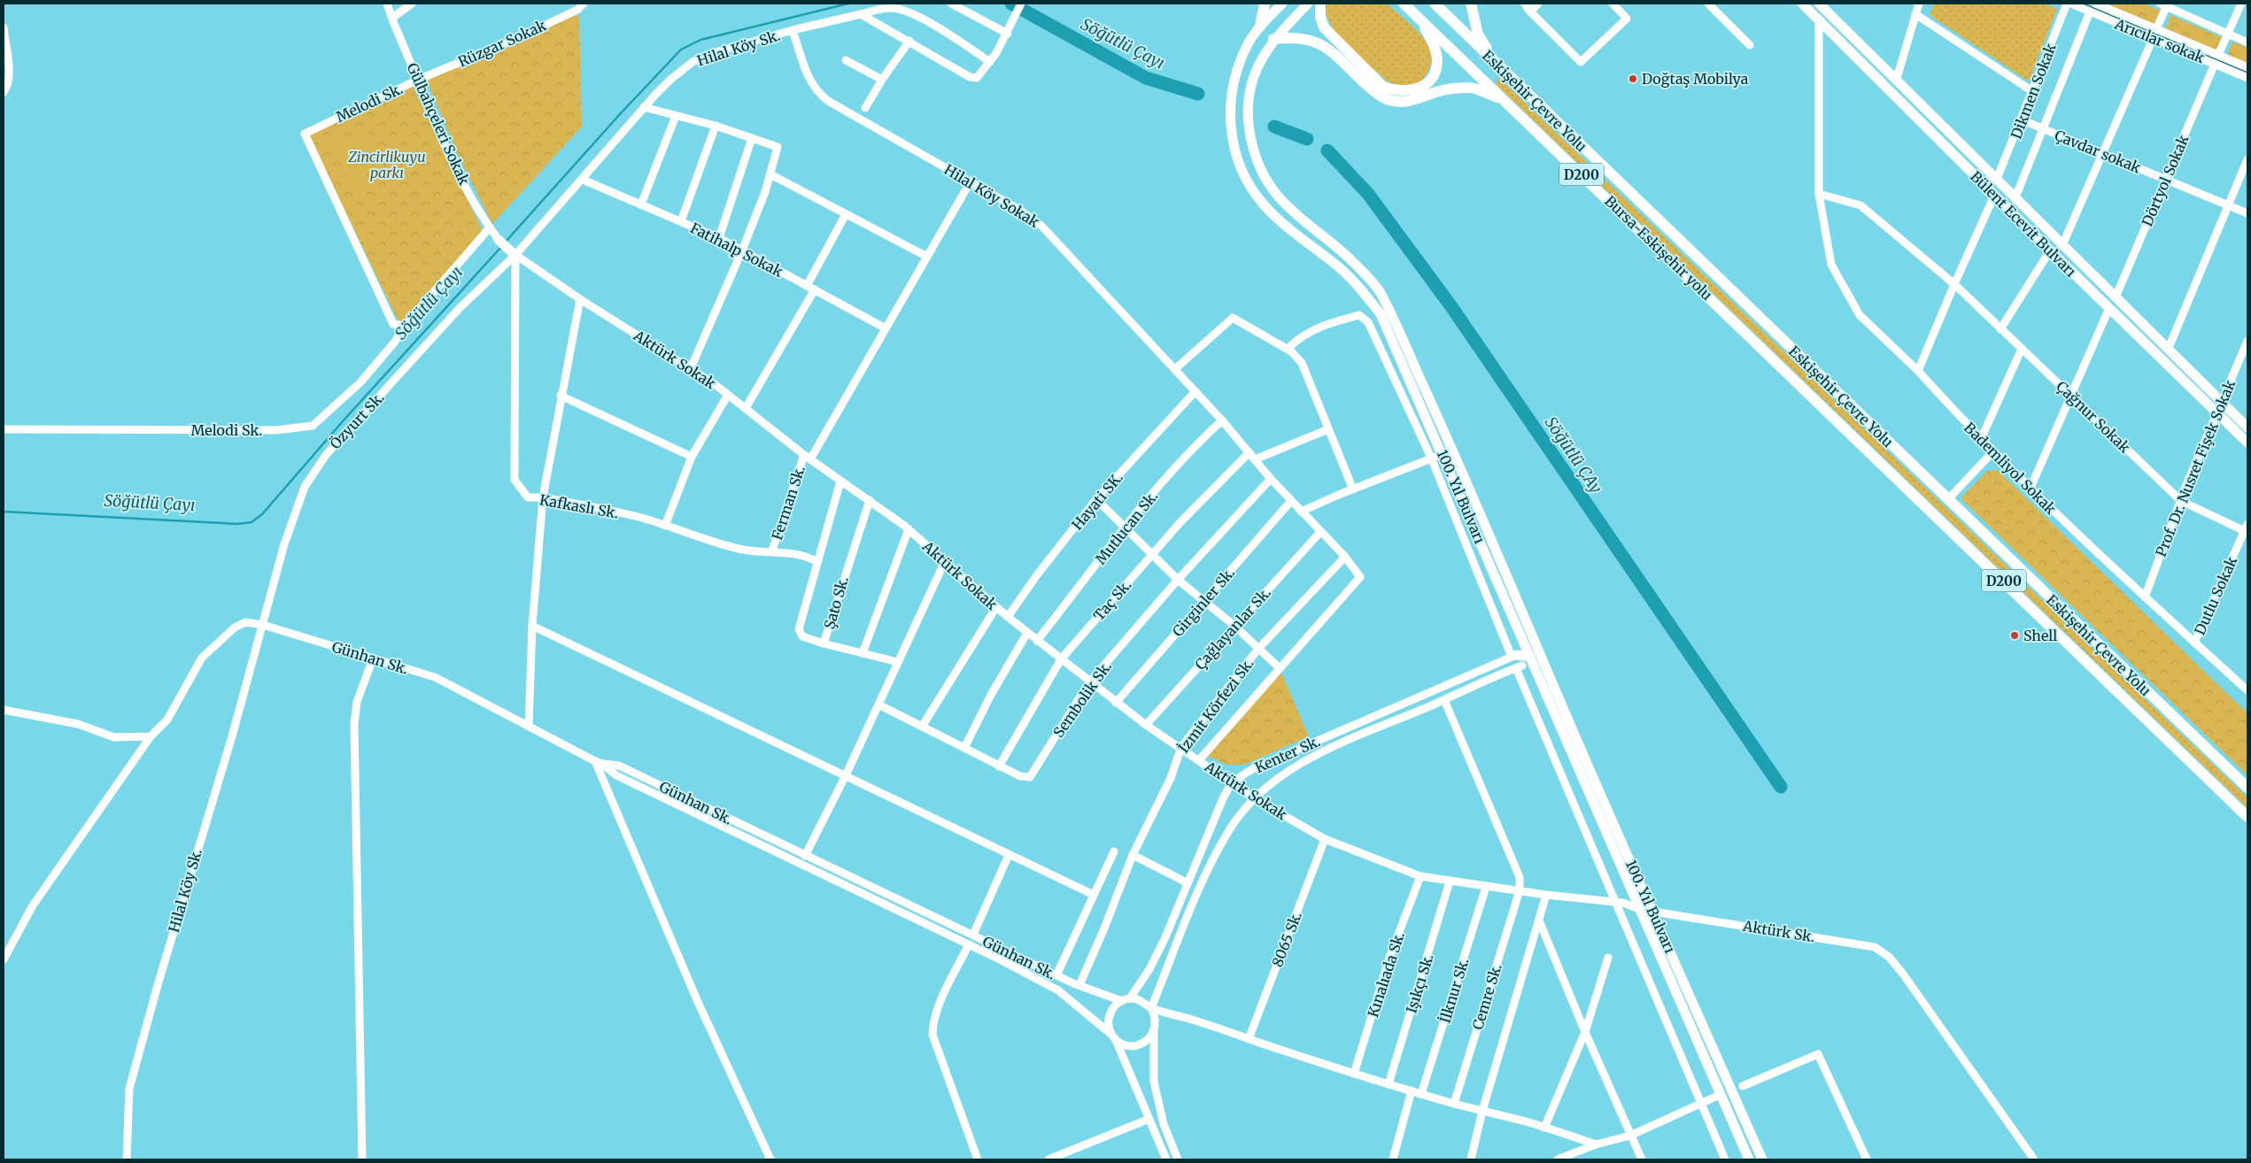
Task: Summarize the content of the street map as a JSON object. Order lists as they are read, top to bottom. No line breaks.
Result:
{"streets":{"highway":["Eskişehir Çevre Yolu","D200","Bursa-Eskişehir yolu"],"main road":["Bülent Ecevit Bulvarı","100. Yıl Bulvarı"],"street":["Arıcılar sokak","Rüzgar Sokak","Hilal Köy Sk.","Dikmen Sokak","Melodi Sk.","Gülbahçeleri Sokak","Çavdar sokak","Dörtyol Sokak","Hilal Köy Sokak","Fatihalp Sokak","Aktürk Sokak","Çağnur Sokak","Özyurt Sk.","Bademliyol Sokak","Prof. Dr. Nusret Fişek Sokak","Hayati SK.","Ferman Sk.","Kafkaslı Sk.","Mutlucan Sk.","Dutlu Sokak","Taç Sk.","Girginler Sk.","Şato Sk.","Çağlayanlar Sk.","Günhan Sk.","Sembolik Sk.","İzmit Körfezi Sk.","Kenter Sk.","Aktürk Sk.","8065 Sk.","Kınalıada Sk.","Işıkçı Sk.","İlknur Sk.","Cemre Sk."]},"crossings":[["Arıcılar sokak","Dikmen Sokak"],["Arıcılar sokak","Dörtyol Sokak"],["Rüzgar Sokak","Melodi Sk."],["Rüzgar Sokak","Gülbahçeleri Sokak"],["Hilal Köy Sk.","Hilal Köy Sokak"],["Hilal Köy Sk.","Fatihalp Sokak"],["Hilal Köy Sk.","Aktürk Sokak"],["Hilal Köy Sk.","Özyurt Sk."],["Hilal Köy Sk.","Kafkaslı Sk."],["Hilal Köy Sk.","Günhan Sk."],["Dikmen Sokak","Çavdar sokak"],["Dikmen Sokak","Bülent Ecevit Bulvarı"],["Eskişehir Çevre Yolu","Bursa-Eskişehir yolu"],["Melodi Sk.","Gülbahçeleri Sokak"],["Çavdar sokak","Dörtyol Sokak"],["Dörtyol Sokak","Bülent Ecevit Bulvarı"],["Hilal Köy Sokak","Hayati SK."],["Hilal Köy Sokak","Ferman Sk."],["Hilal Köy Sokak","Mutlucan Sk."],["Hilal Köy Sokak","Taç Sk."],["Bülent Ecevit Bulvarı","Bademliyol Sokak"],["Bülent Ecevit Bulvarı","Prof. Dr. Nusret Fişek Sokak"],["Fatihalp Sokak","Ferman Sk."],["Aktürk Sokak","Özyurt Sk."],["Aktürk Sokak","Hayati SK."],["Aktürk Sokak","Ferman Sk."],["Aktürk Sokak","Kafkaslı Sk."],["Aktürk Sokak","Mutlucan Sk."],["Aktürk Sokak","Taç Sk."],["Aktürk Sokak","Girginler Sk."],["Aktürk Sokak","Şato Sk."],["Aktürk Sokak","Çağlayanlar Sk."],["Aktürk Sokak","Sembolik Sk."],["Aktürk Sokak","İzmit Körfezi Sk."],["Aktürk Sokak","Kenter Sk."],["Aktürk Sokak","Aktürk Sk."],["Aktürk Sokak","8065 Sk."],["Aktürk Sokak","Kınalıada Sk."],["Çağnur Sokak","Bademliyol Sokak"],["Çağnur Sokak","Prof. Dr. Nusret Fişek Sokak"],["Çağnur Sokak","Dutlu Sokak"],["Özyurt Sk.","Kafkaslı Sk."],["Özyurt Sk.","Günhan Sk."],["Bademliyol Sokak","Prof. Dr. Nusret Fişek Sokak"],["Bademliyol Sokak","Dutlu Sokak"],["100. Yıl Bulvarı","Aktürk Sk."],["Ferman Sk.","Kafkaslı Sk."],["Taç Sk.","Sembolik Sk."],["Günhan Sk.","İzmit Körfezi Sk."],["Günhan Sk.","Kenter Sk."],["Aktürk Sk.","Kınalıada Sk."],["Aktürk Sk.","Işıkçı Sk."],["Aktürk Sk.","İlknur Sk."],["Aktürk Sk.","Cemre Sk."]],"water":["Söğütlü Çayı","Söğütlü ÇAy"],"parks":["Zincirlikuyu parkı"],"places":["Doğtaş Mobilya","Shell"]}
